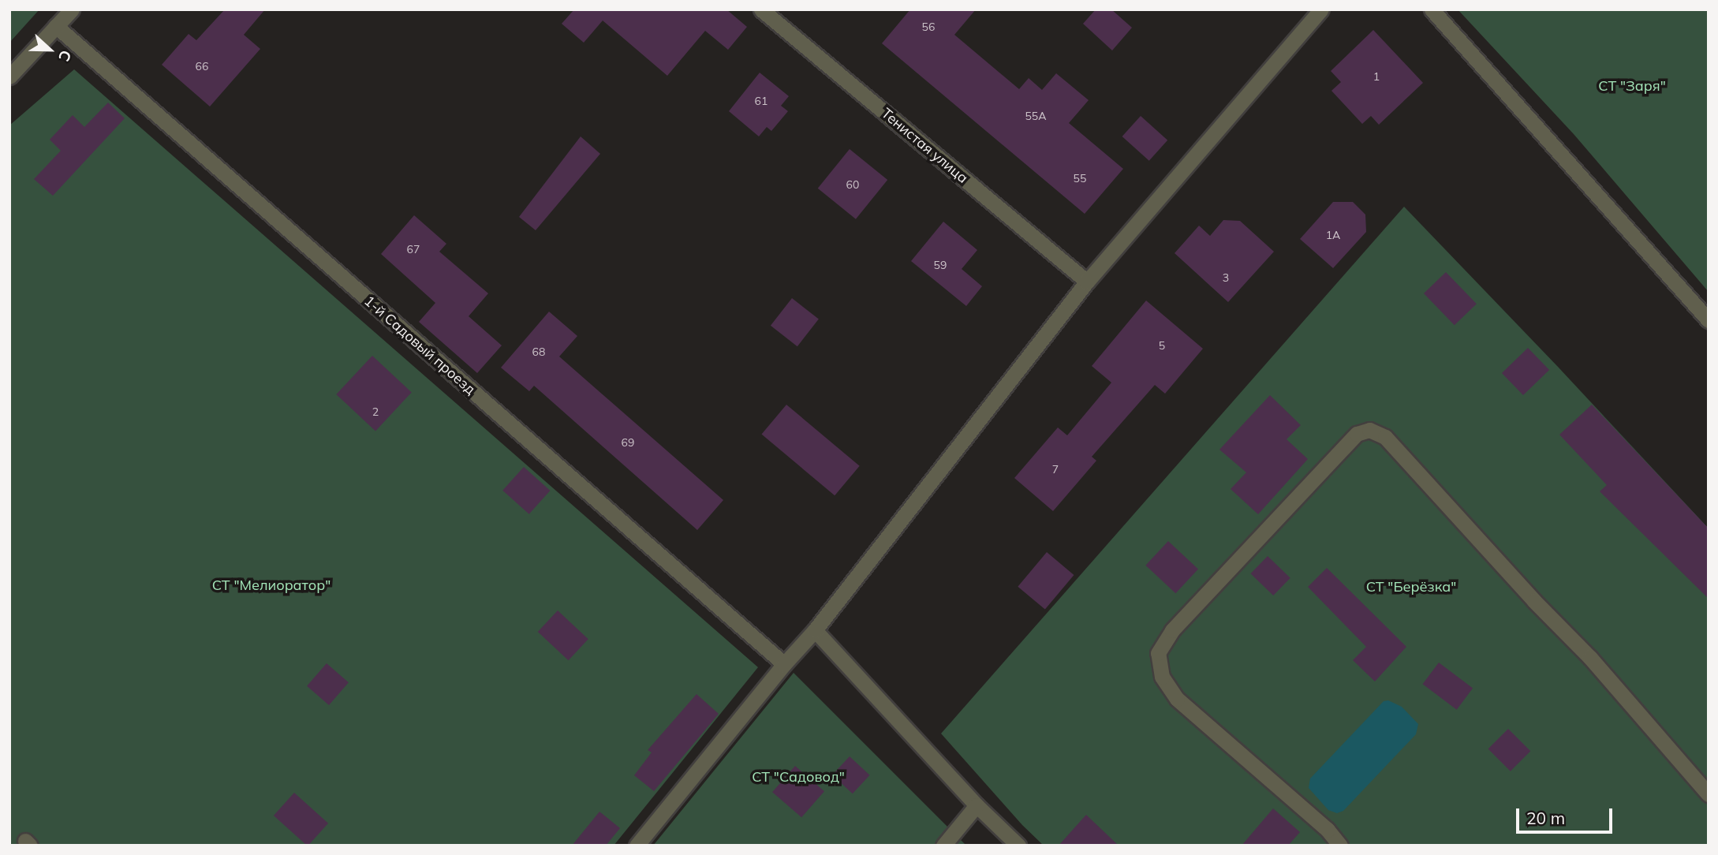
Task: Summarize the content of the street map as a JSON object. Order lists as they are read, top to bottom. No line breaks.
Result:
{"streets":{"street":["Тенистая улица","1-й Садовый проезд"]},"parks":["СТ \"Заря\"","СТ \"Мелиоратор\"","СТ \"Берёзка\"","СТ \"Садовод\""],"house_numbers":["56","66","1","61","55А","55","60","1А","67","59","3","5","68","2","69","7"],"scale_bar":"20 m","north":"right"}
